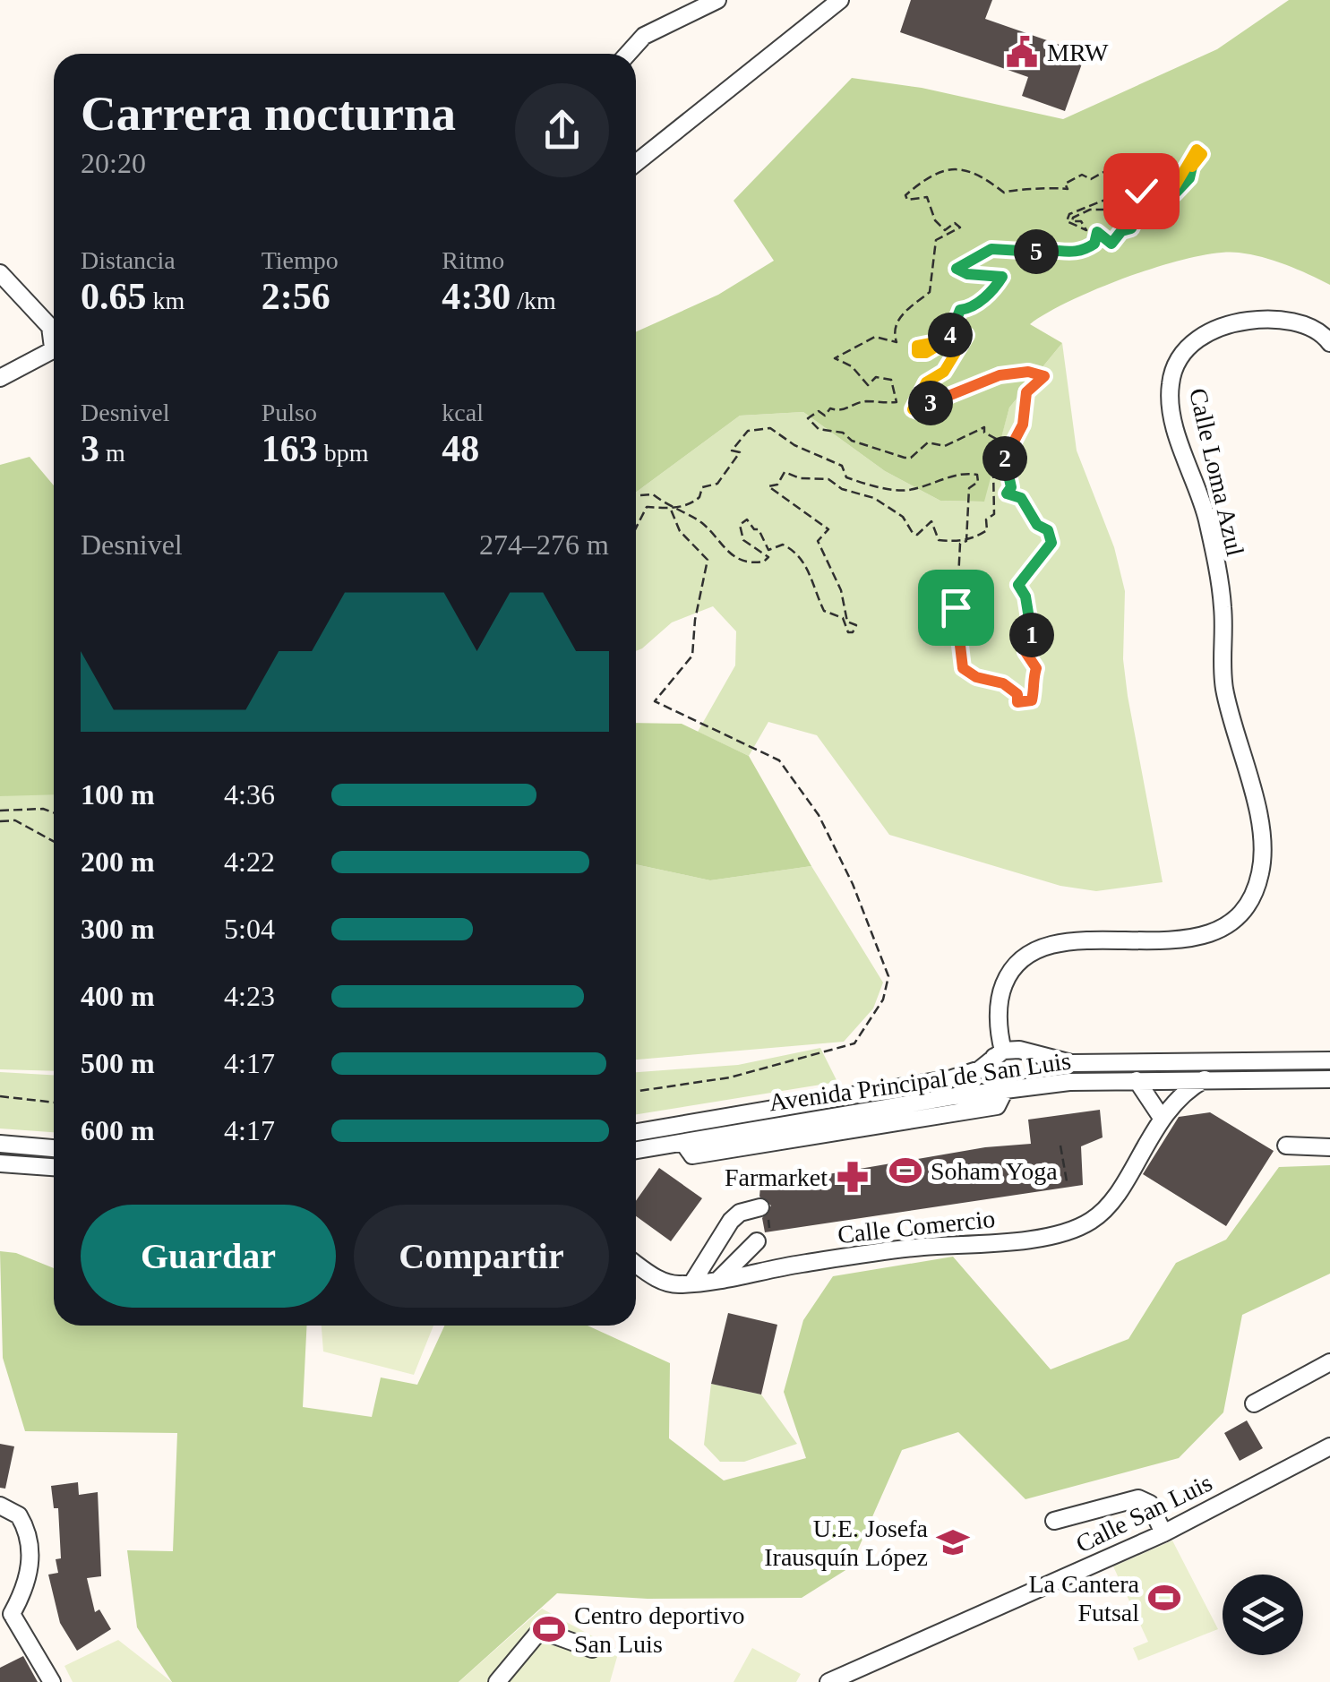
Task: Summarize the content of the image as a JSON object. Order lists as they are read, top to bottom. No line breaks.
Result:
{"streets":{"street":["Calle Loma Azul","Avenida Principal de San Luis","Calle Comercio","Calle San Luis"]},"crossings":[["Calle Loma Azul","Avenida Principal de San Luis"],["Avenida Principal de San Luis","Calle Comercio"]],"places":{"public building":["MRW"],"sports":["Soham Yoga","La Cantera Futsal","Centro deportivo San Luis"],"pharmacy":["Farmarket"],"school or university":["U.E. Josefa Irausquín López"]},"page":{"heading":["Carrera nocturna","20:20"],"stats":[["Distancia","0.65 km"],["Tiempo","2:56"],["Ritmo","4:30 /km"],["Desnivel","3 m"],["Pulso","163 bpm"],["kcal","48"]],"pins":["5","4","3","2","1"],"chart":["Desnivel","274–276 m"],"list":[{"name":"100 m","note":"4:36"},{"name":"200 m","note":"4:22"},{"name":"300 m","note":"5:04"},{"name":"400 m","note":"4:23"},{"name":"500 m","note":"4:17"},{"name":"600 m","note":"4:17"}],"buttons":["Guardar","Compartir"]}}
